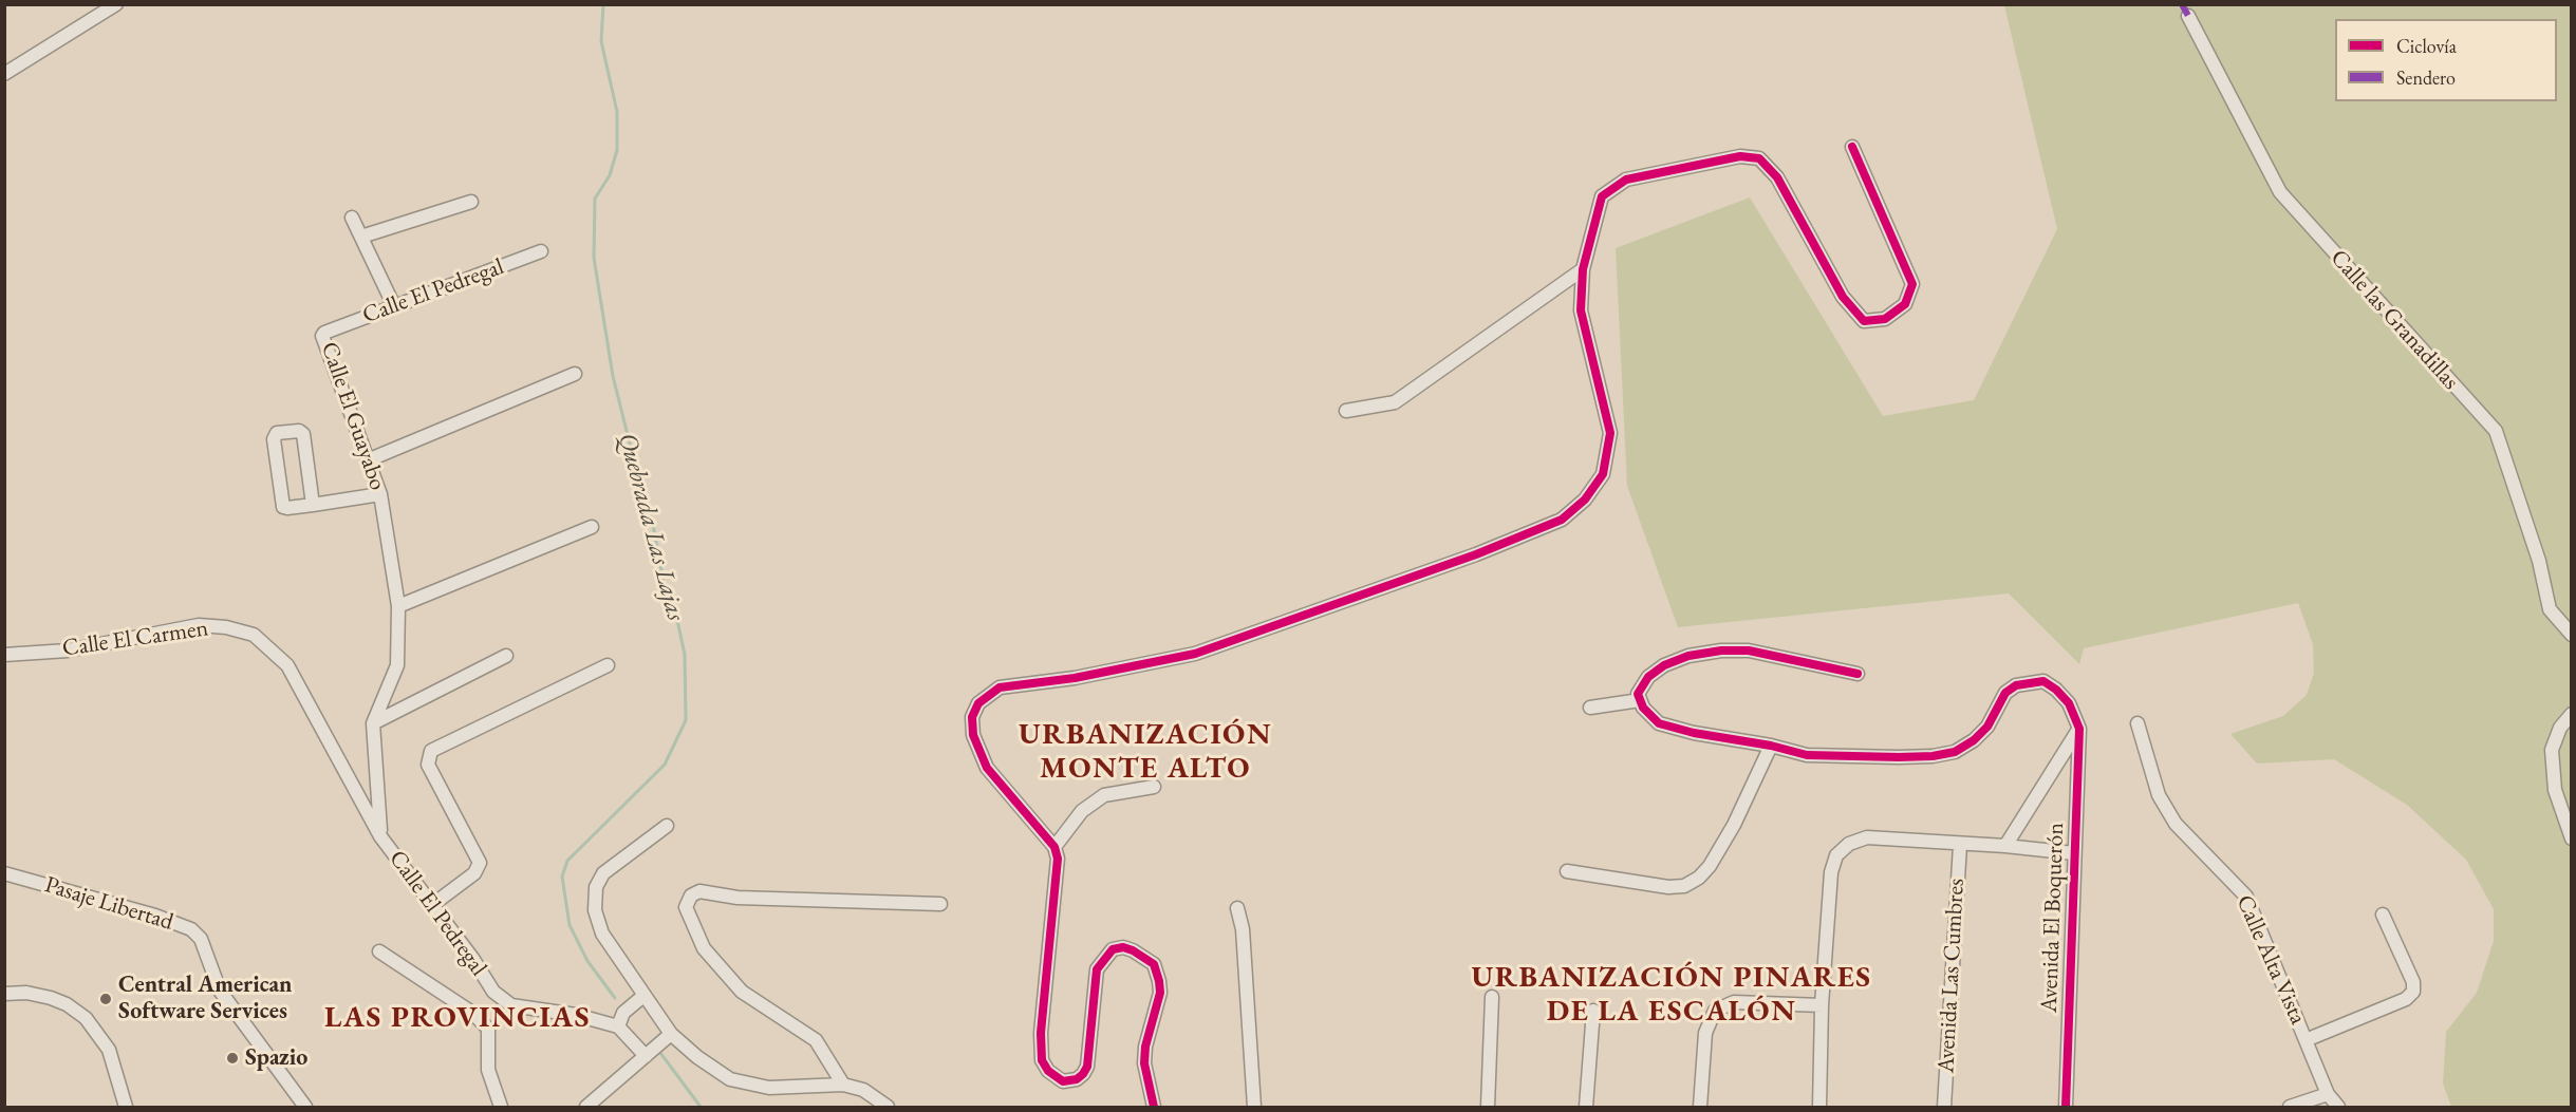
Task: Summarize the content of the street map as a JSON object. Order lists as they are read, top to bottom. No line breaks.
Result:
{"streets":{"street":["Calle El Pedregal","Calle las Granadillas","Calle El Guayabo","Calle El Carmen","Pasaje Libertad","Avenida El Boquerón","Calle Alta Vista","Avenida Las Cumbres"]},"crossings":[["Calle El Pedregal","Calle El Guayabo"],["Calle El Pedregal","Calle El Carmen"],["Calle El Guayabo","Calle El Carmen"],["Avenida El Boquerón","Avenida Las Cumbres"]],"districts":["URBANIZACIÓN MONTE ALTO","URBANIZACIÓN PINARES DE LA ESCALÓN","LAS PROVINCIAS"],"water":["Quebrada Las Lajas"],"places":["Central American Software Services","Spazio"],"legend":["Ciclovía","Sendero"]}
